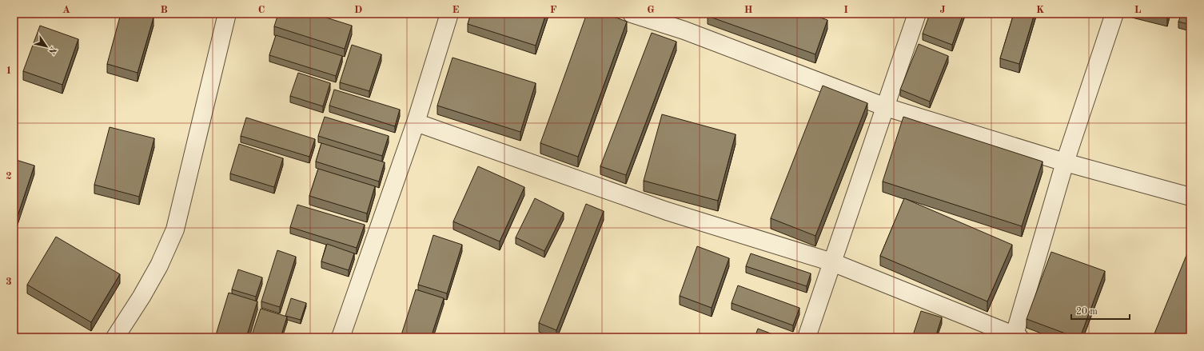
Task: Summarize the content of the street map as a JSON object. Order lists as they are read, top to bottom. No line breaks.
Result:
{"scale_bar":"20 m","north":"bottom right","grid":{"columns":["A","B","C","D","E","F","G","H","I","J","K","L"],"rows":["1","2","3"]}}
